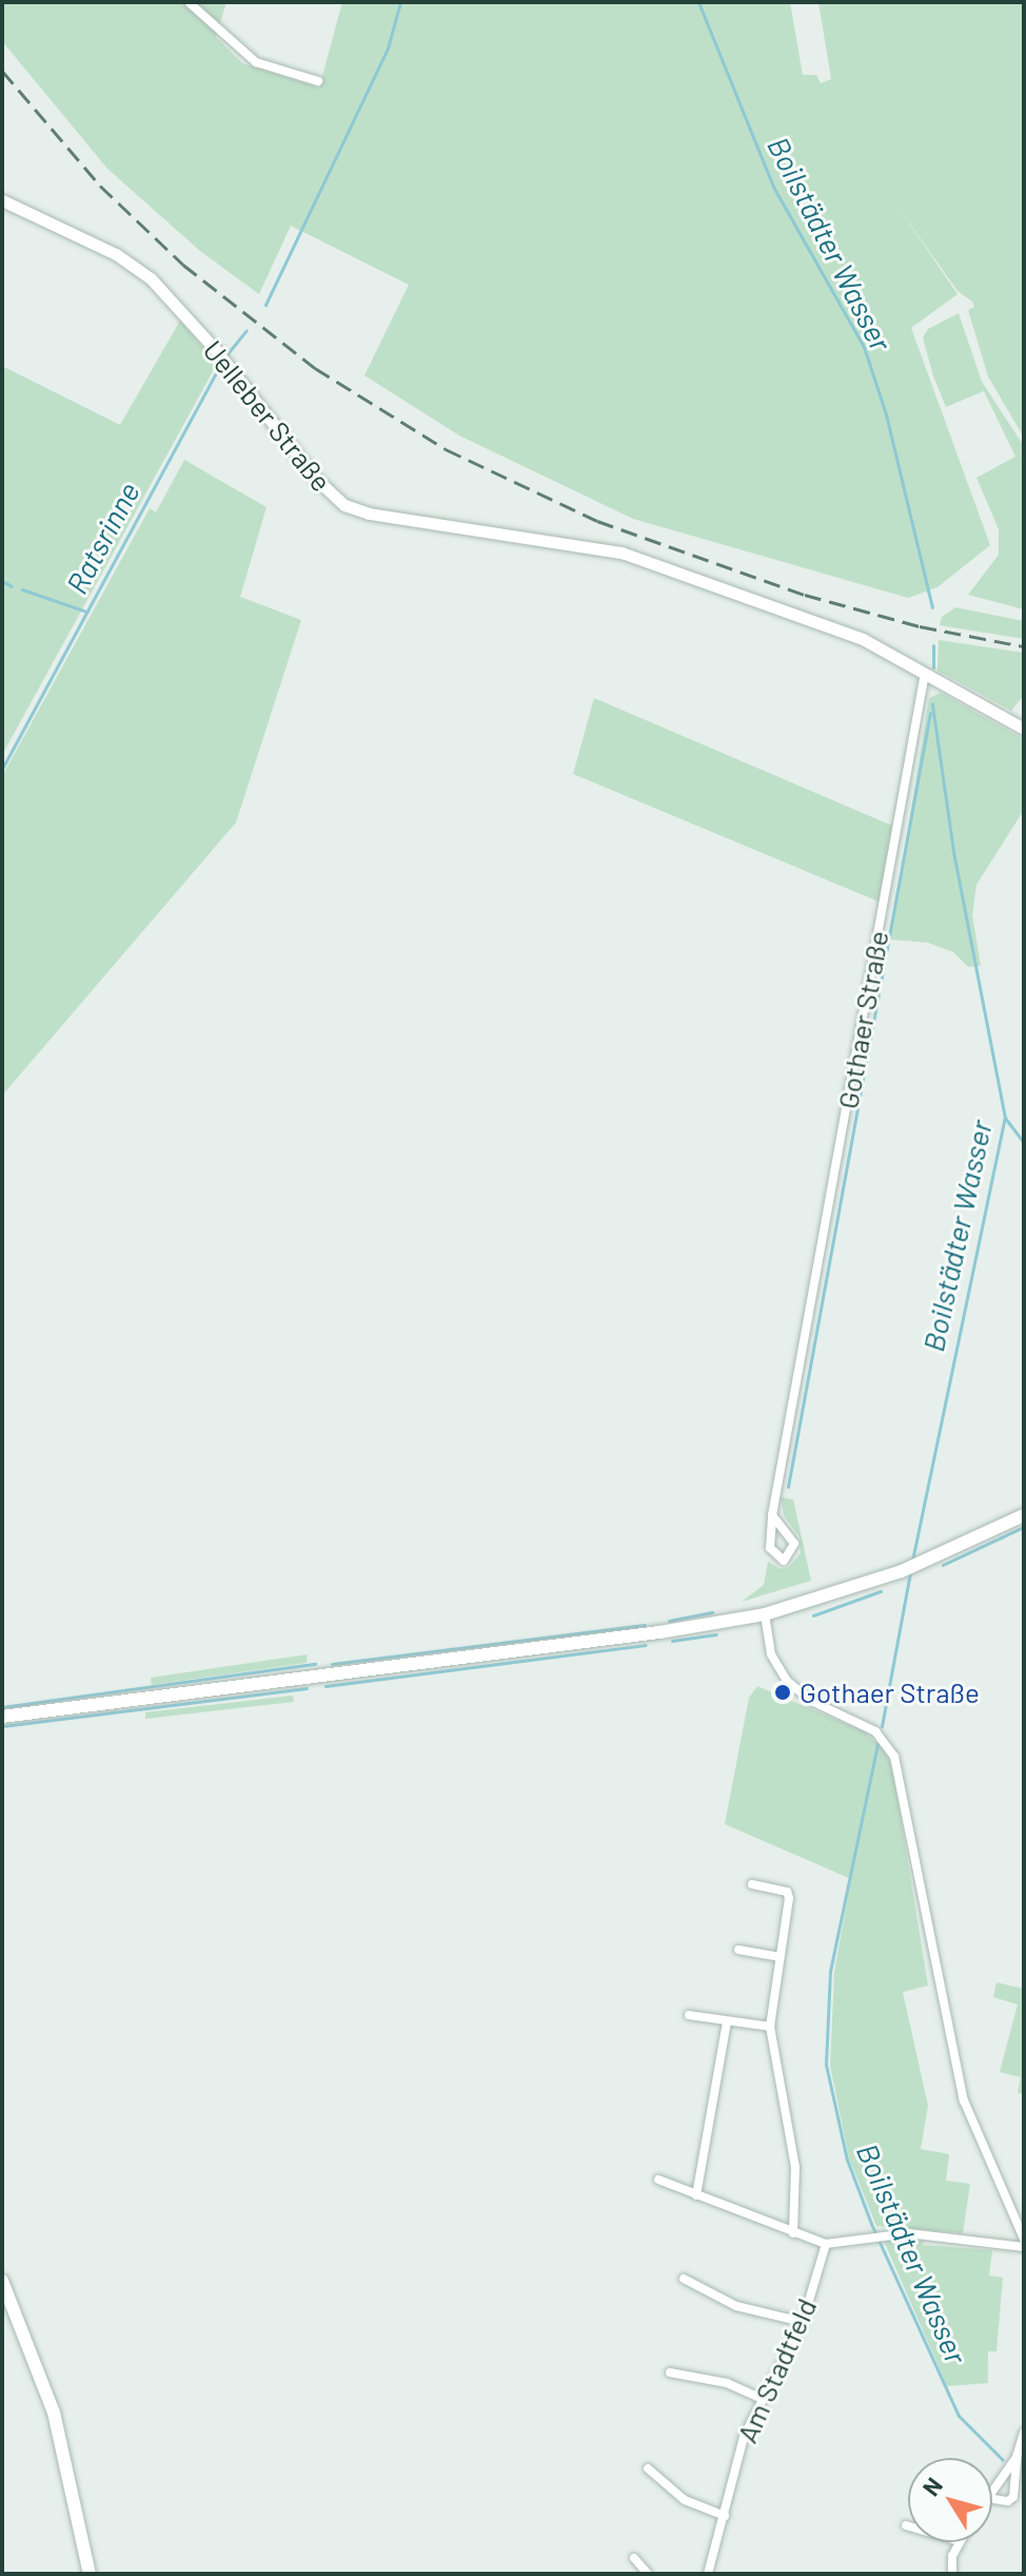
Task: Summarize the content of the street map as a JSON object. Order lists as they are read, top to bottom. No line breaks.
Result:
{"streets":{"street":["Uelleber Straße","Gothaer Straße","Am Stadtfeld"]},"crossings":[["Uelleber Straße","Gothaer Straße"]],"water":["Boilstädter Wasser","Ratsrinne"],"places":["Gothaer Straße"],"north":"top left"}
